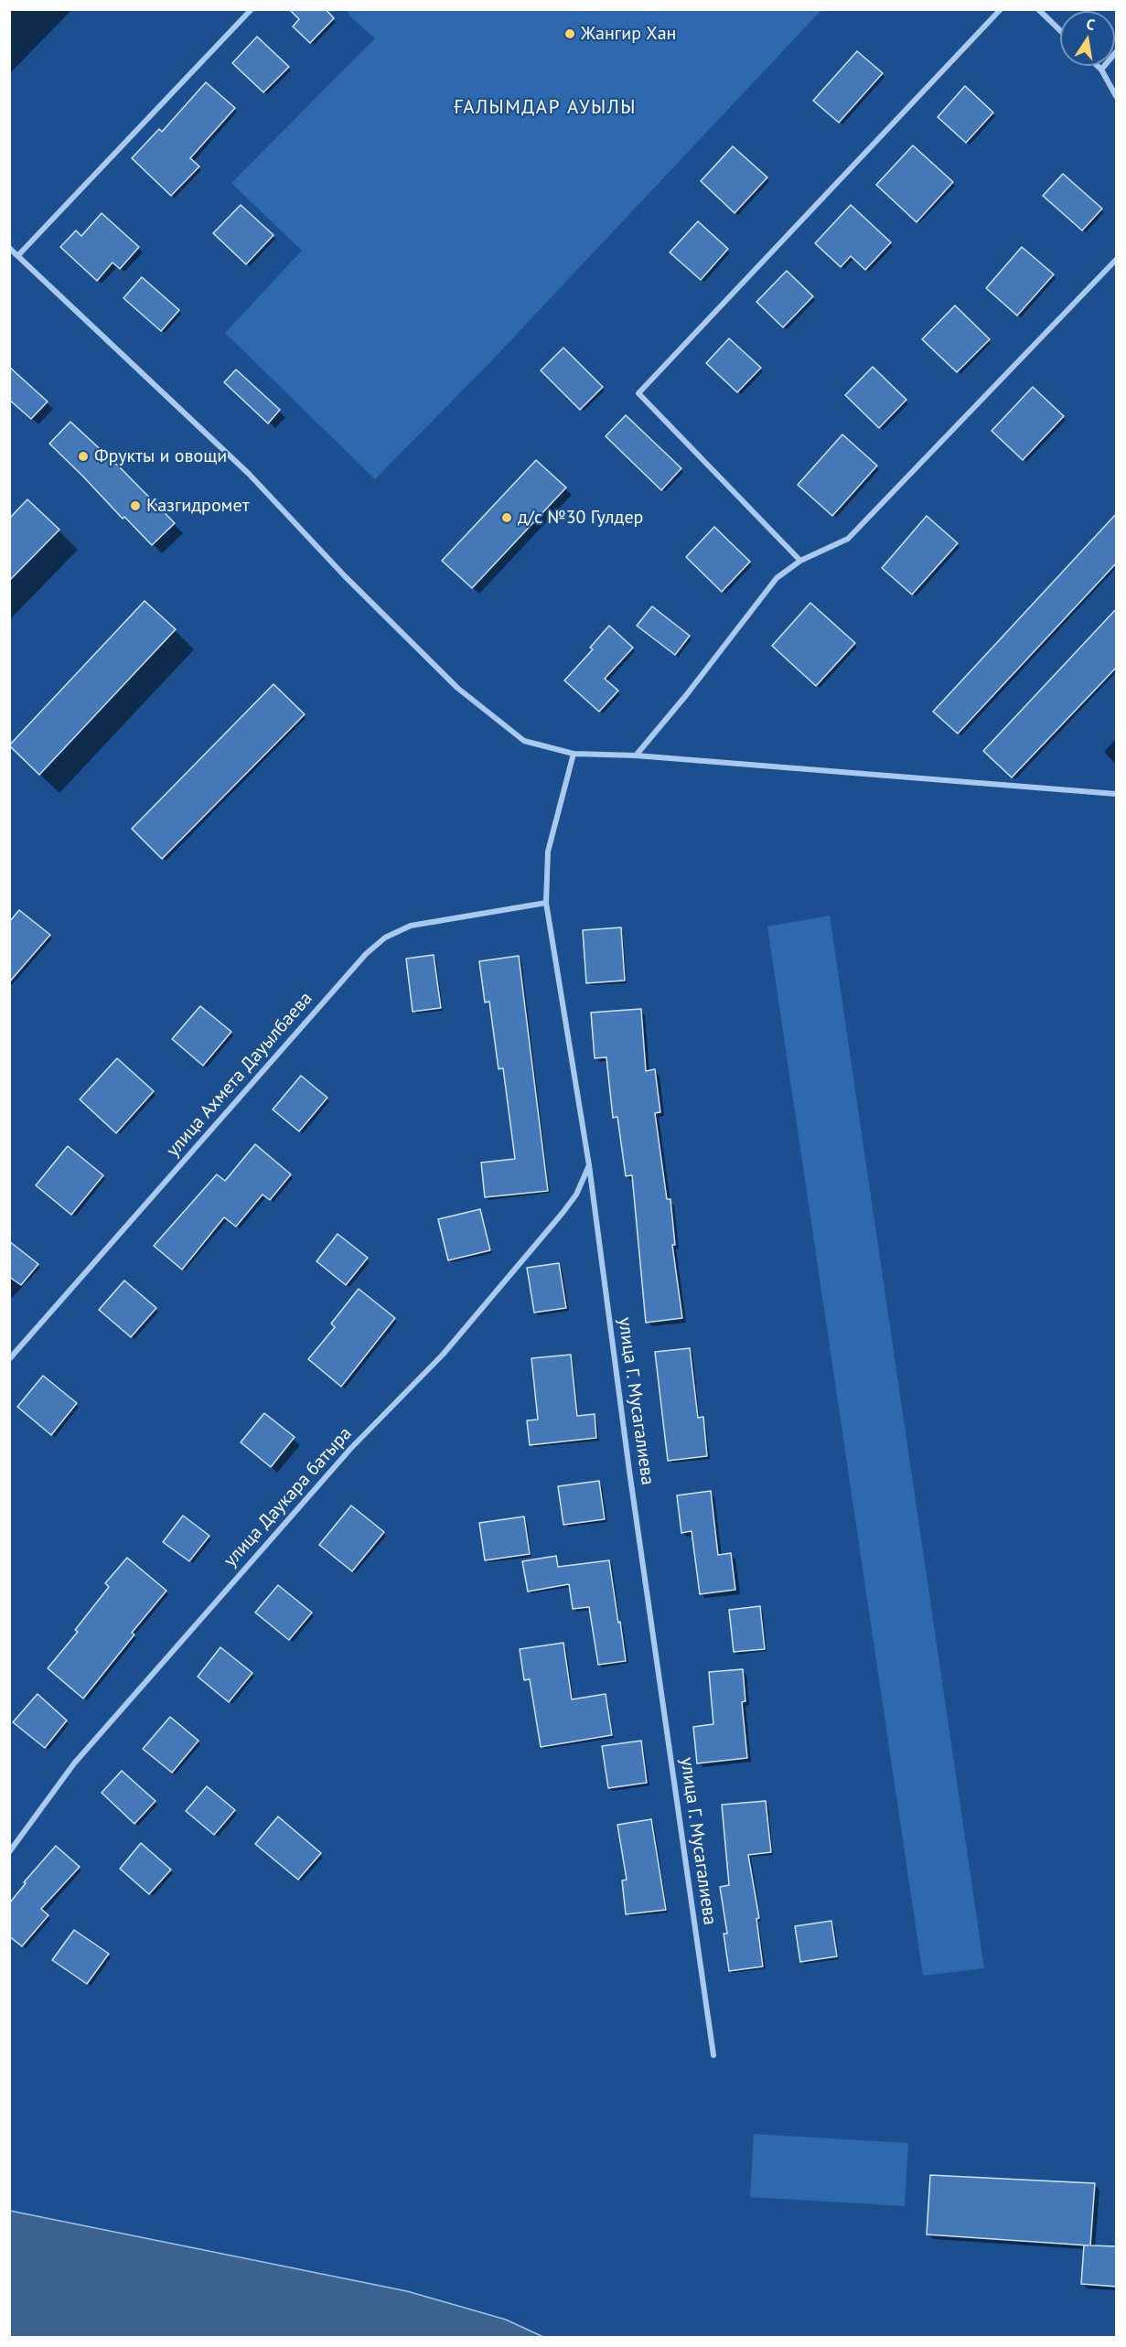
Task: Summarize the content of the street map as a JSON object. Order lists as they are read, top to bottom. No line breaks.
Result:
{"streets":{"street":["улица Ахмета Дауылбаева","улица Г. Мусагалиева","улица Даукара батыра"]},"crossings":[["улица Ахмета Дауылбаева","улица Г. Мусагалиева"],["улица Г. Мусагалиева","улица Даукара батыра"]],"districts":["ҒАЛЫМДАР АУЫЛЫ"],"places":["Жангир Хан","Фрукты и овощи","Казгидромет","д/с №30 Гулдер"],"north":"top"}
